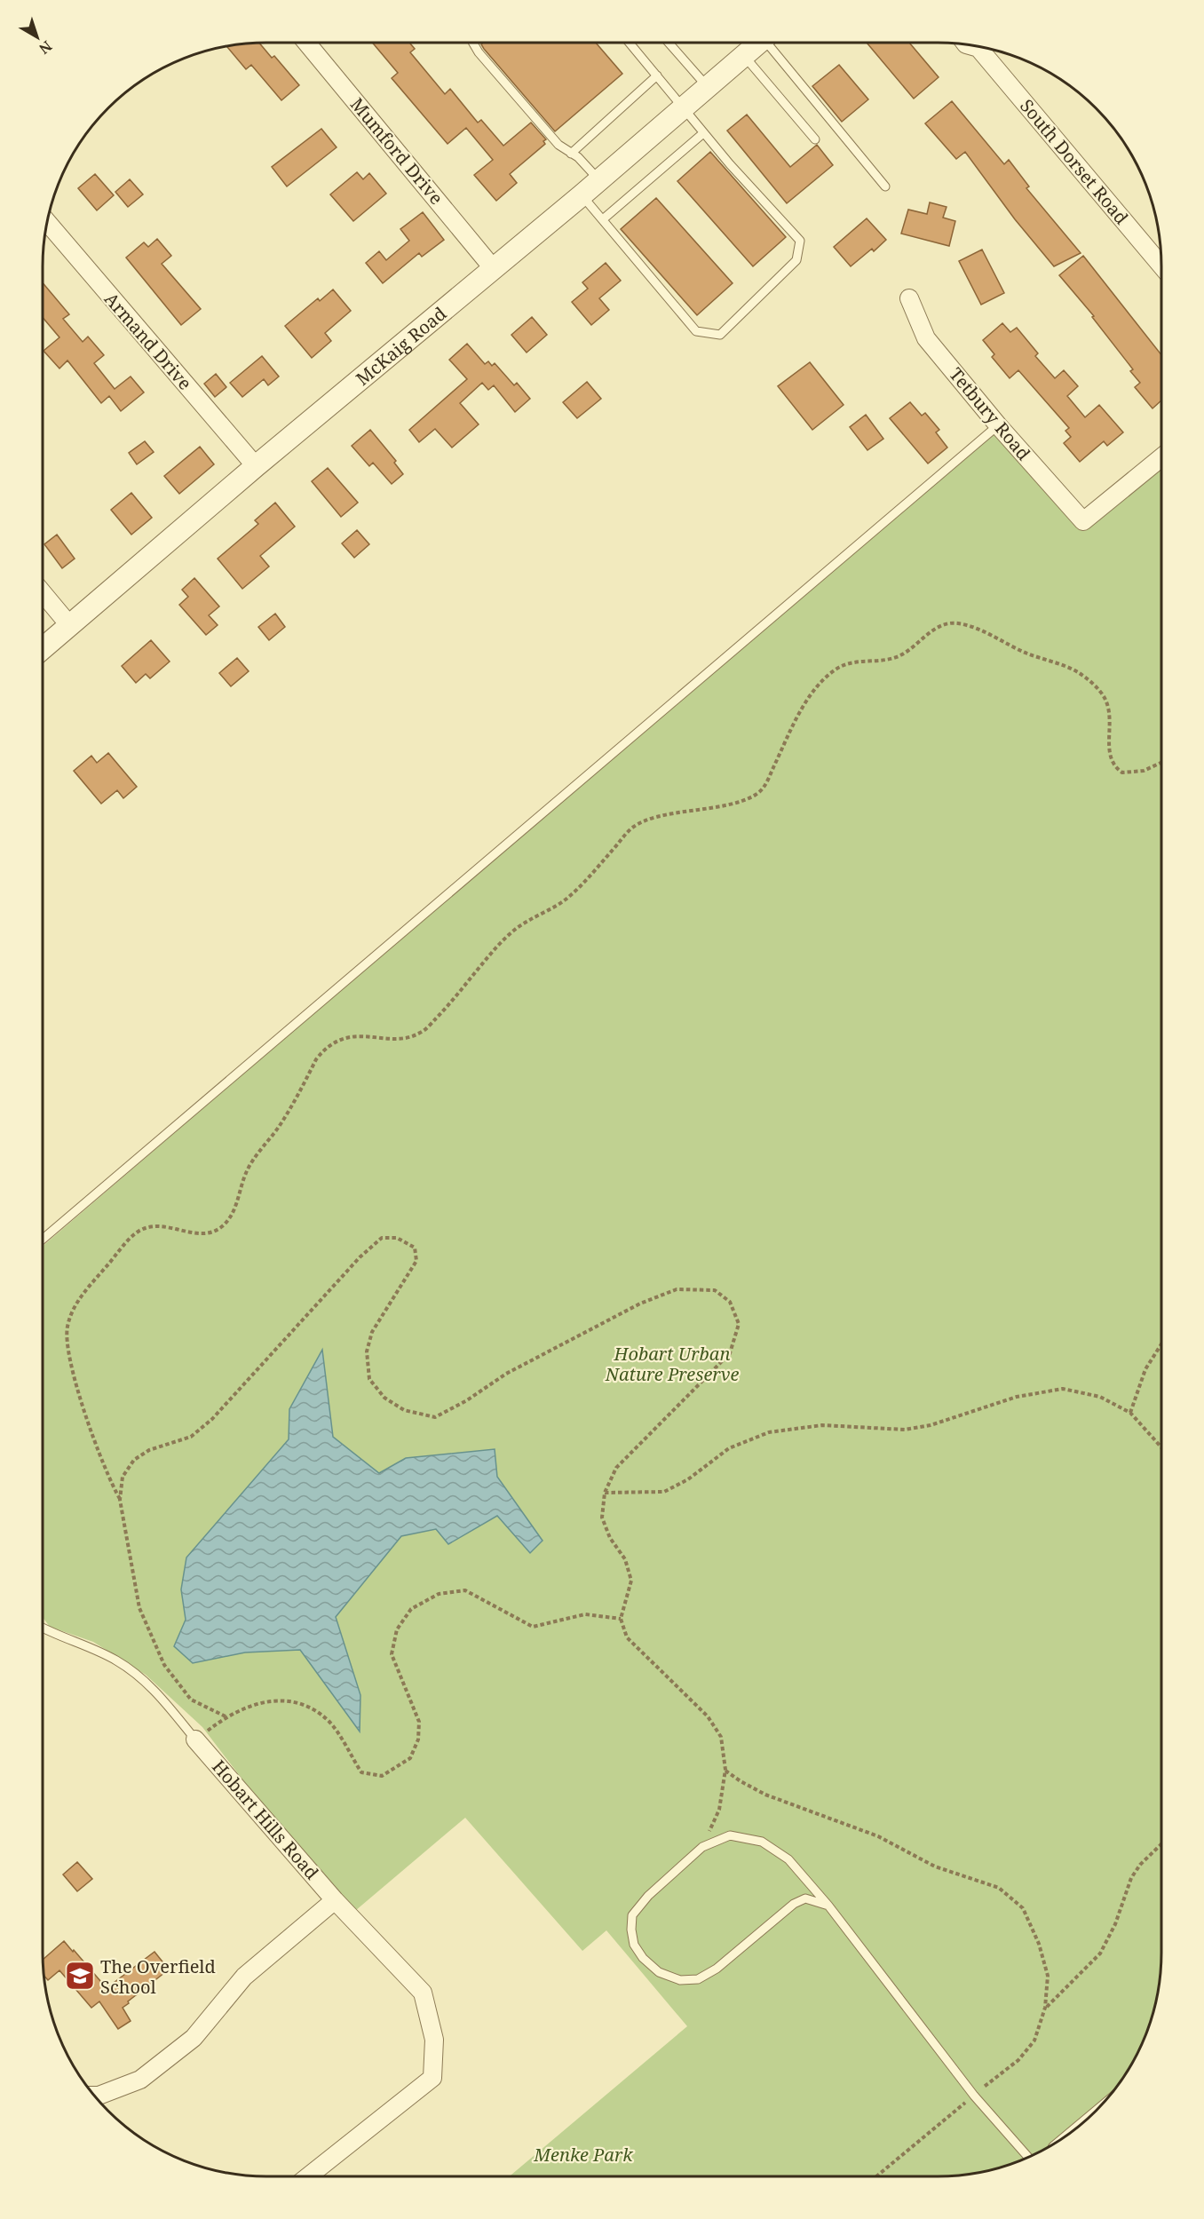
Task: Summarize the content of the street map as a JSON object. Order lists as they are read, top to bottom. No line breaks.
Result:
{"streets":{"street":["Mumford Drive","South Dorset Road","Armand Drive","McKaig Road","Tetbury Road","Hobart Hills Road"]},"crossings":[["Mumford Drive","McKaig Road"],["Armand Drive","McKaig Road"]],"parks":["Hobart Urban Nature Preserve","Menke Park"],"places":{"school or university":["The Overfield School"]},"north":"bottom right"}
